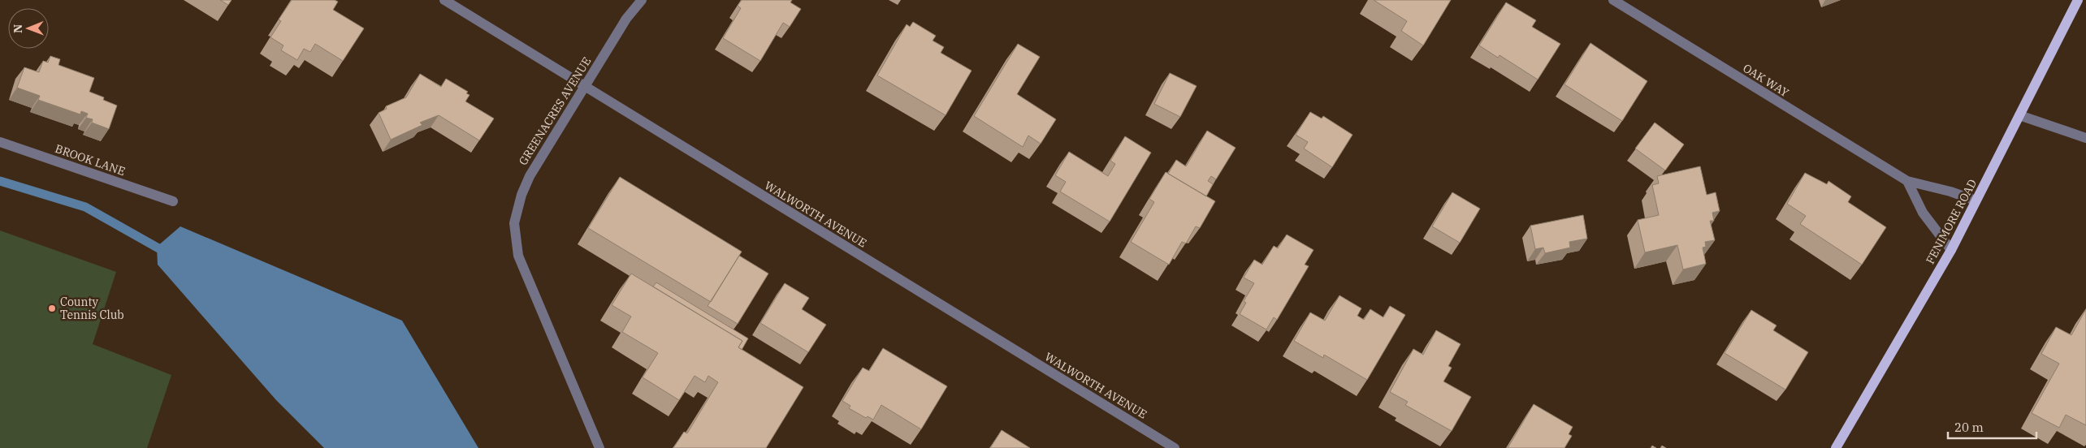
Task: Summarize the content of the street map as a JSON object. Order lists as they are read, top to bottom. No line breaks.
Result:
{"streets":{"main road":["FENIMORE ROAD"],"street":["OAK WAY","GREENACRES AVENUE","BROOK LANE","WALWORTH AVENUE"]},"crossings":[["OAK WAY","FENIMORE ROAD"],["GREENACRES AVENUE","WALWORTH AVENUE"]],"places":["County Tennis Club"],"scale_bar":"20 m","north":"left"}
